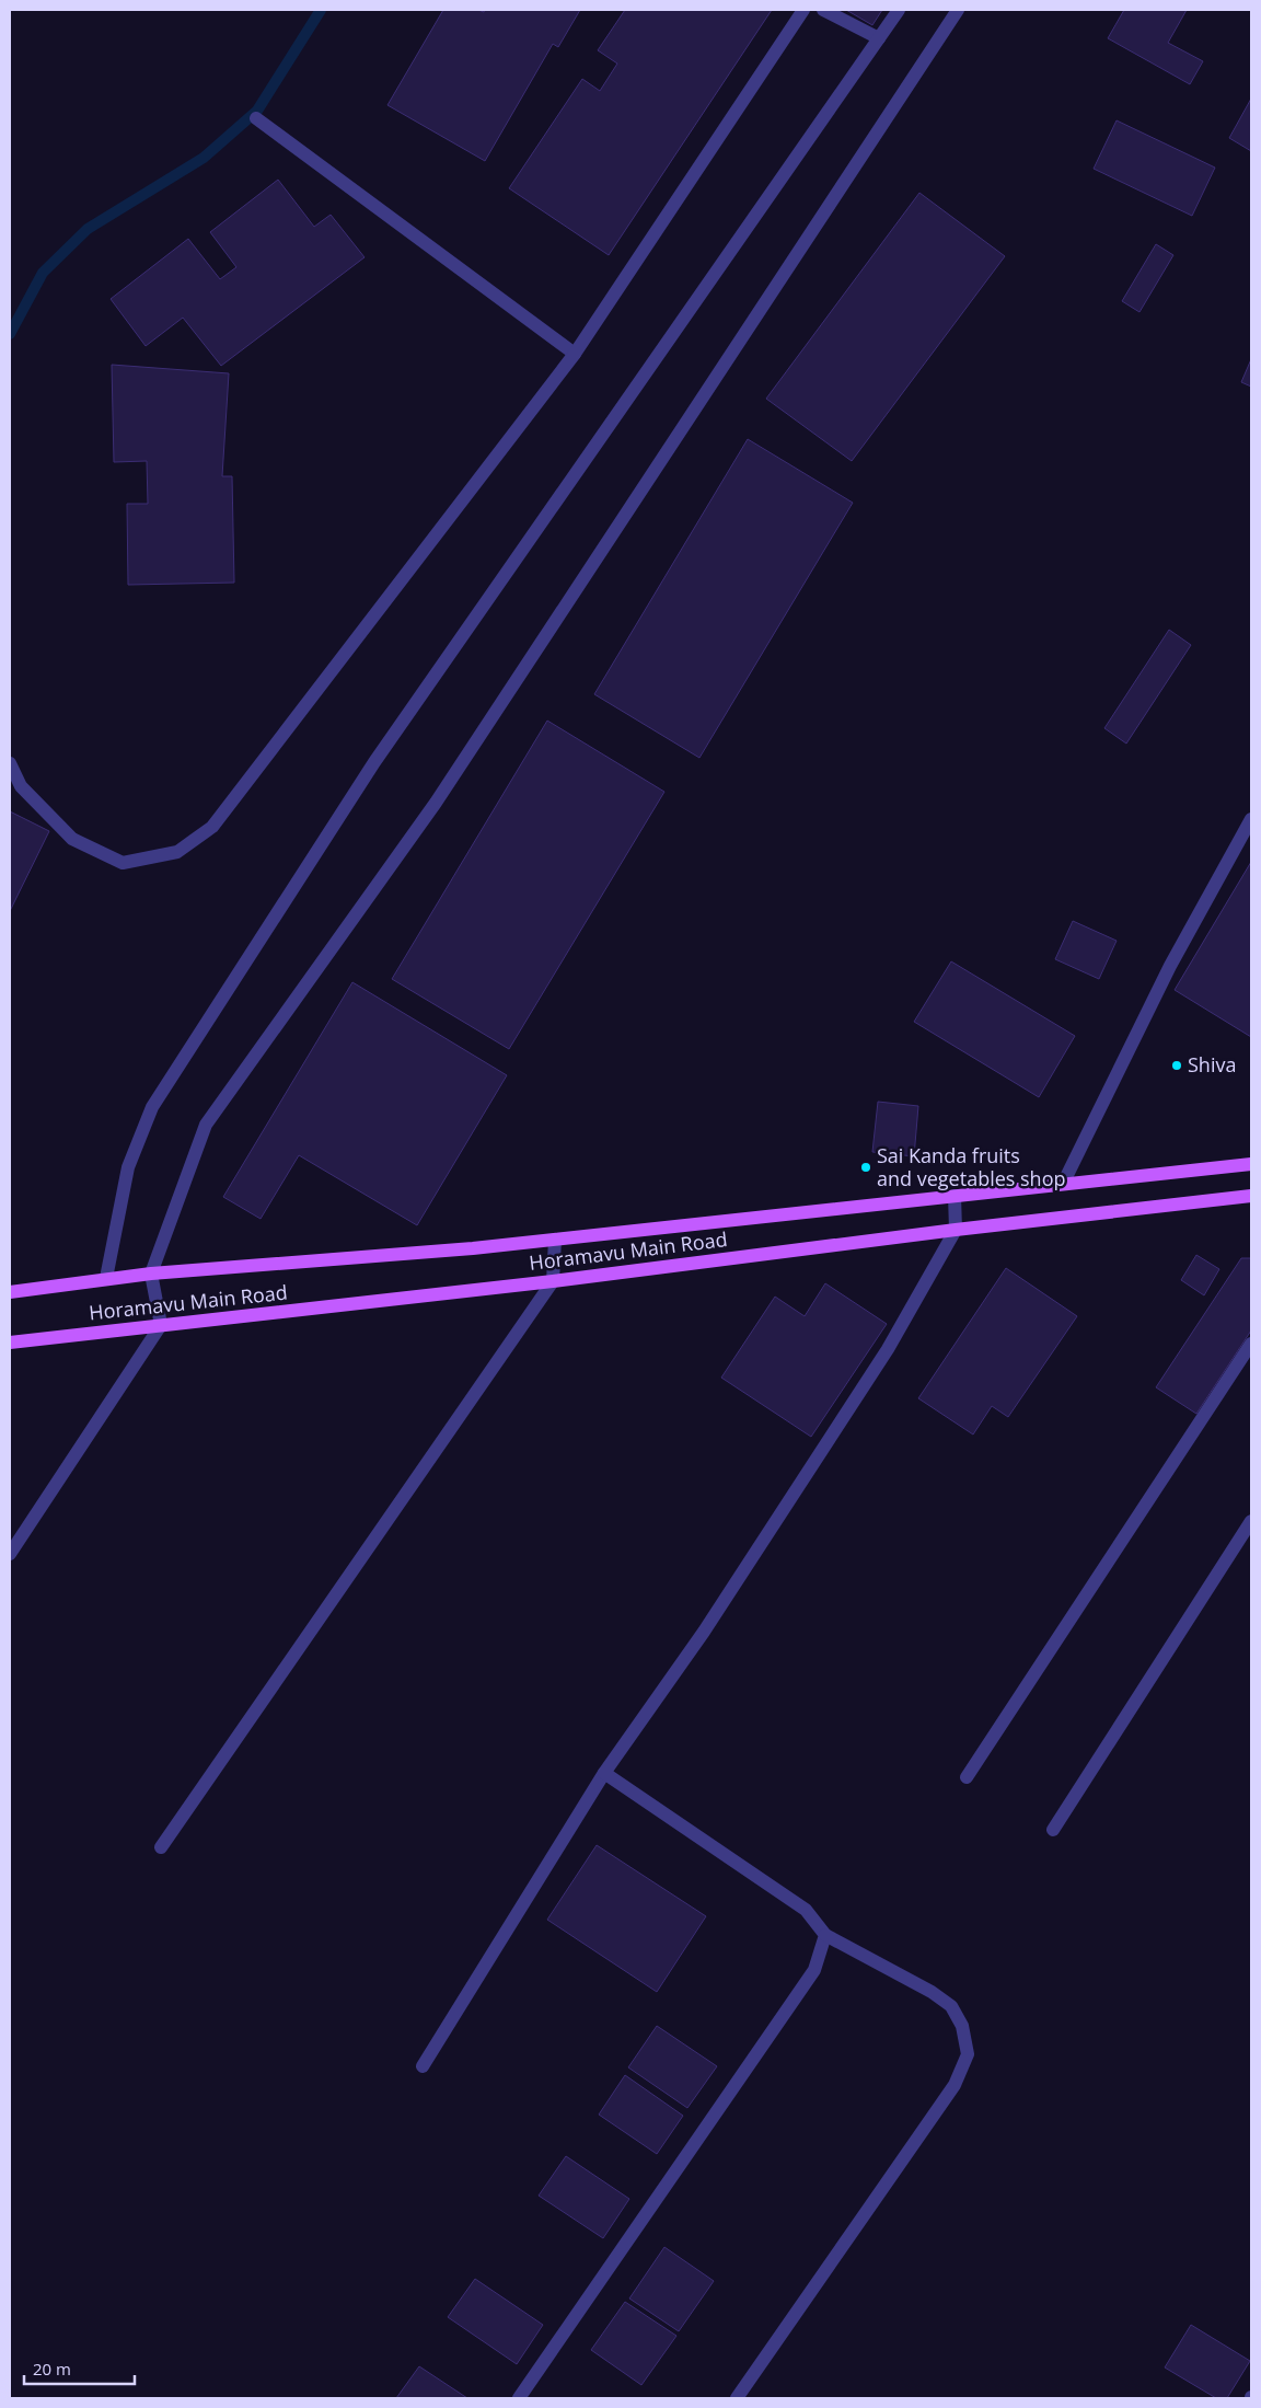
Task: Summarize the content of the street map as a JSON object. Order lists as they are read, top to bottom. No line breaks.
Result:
{"streets":{"main road":["Horamavu Main Road"]},"places":["Shiva","Sai Kanda fruits and vegetables shop"],"scale_bar":"20 m"}
